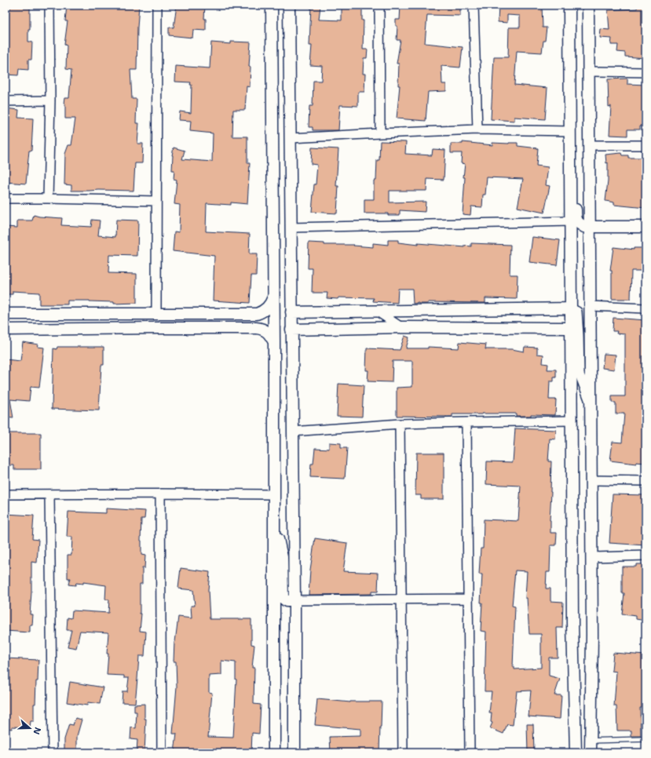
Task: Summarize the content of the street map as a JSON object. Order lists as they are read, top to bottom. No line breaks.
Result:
{"north":"right"}
